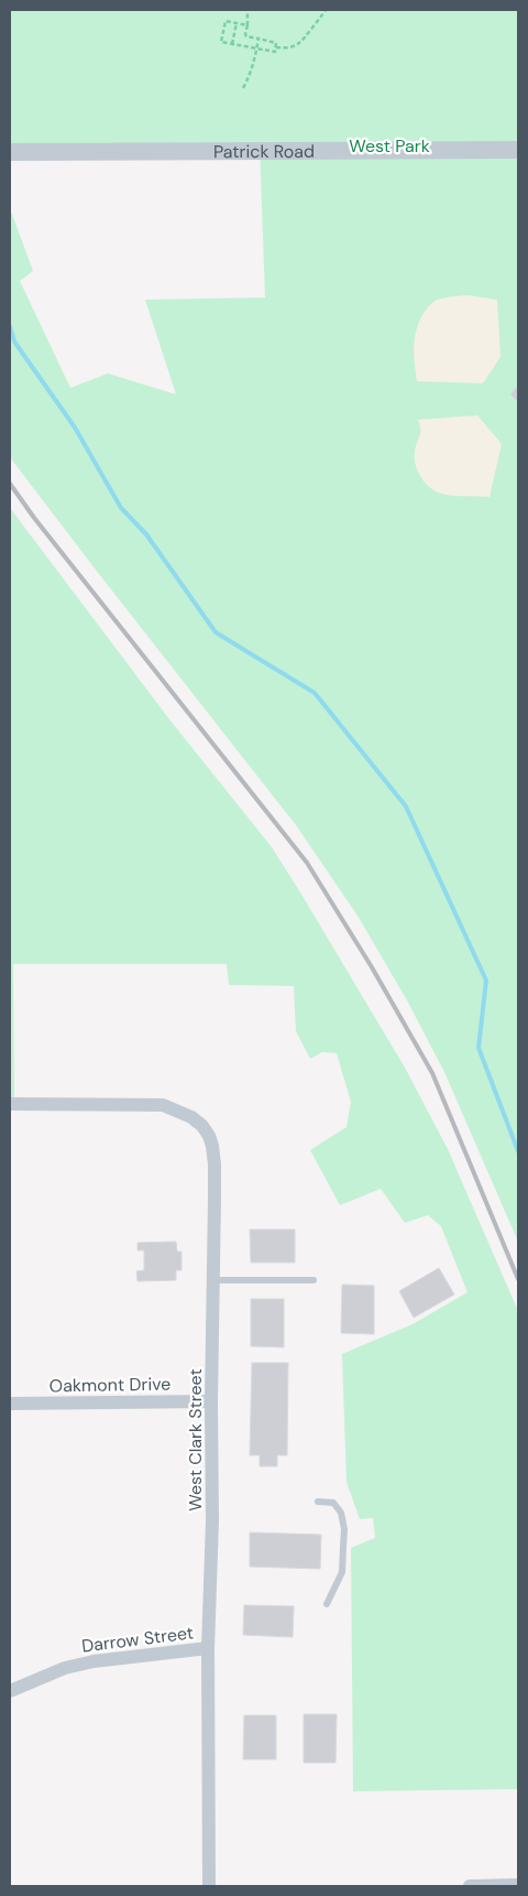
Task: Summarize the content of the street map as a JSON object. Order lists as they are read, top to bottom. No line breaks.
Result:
{"streets":{"street":["Patrick Road","Oakmont Drive","West Clark Street","Darrow Street"]},"crossings":[["Oakmont Drive","West Clark Street"],["West Clark Street","Darrow Street"]],"parks":["West Park"]}
